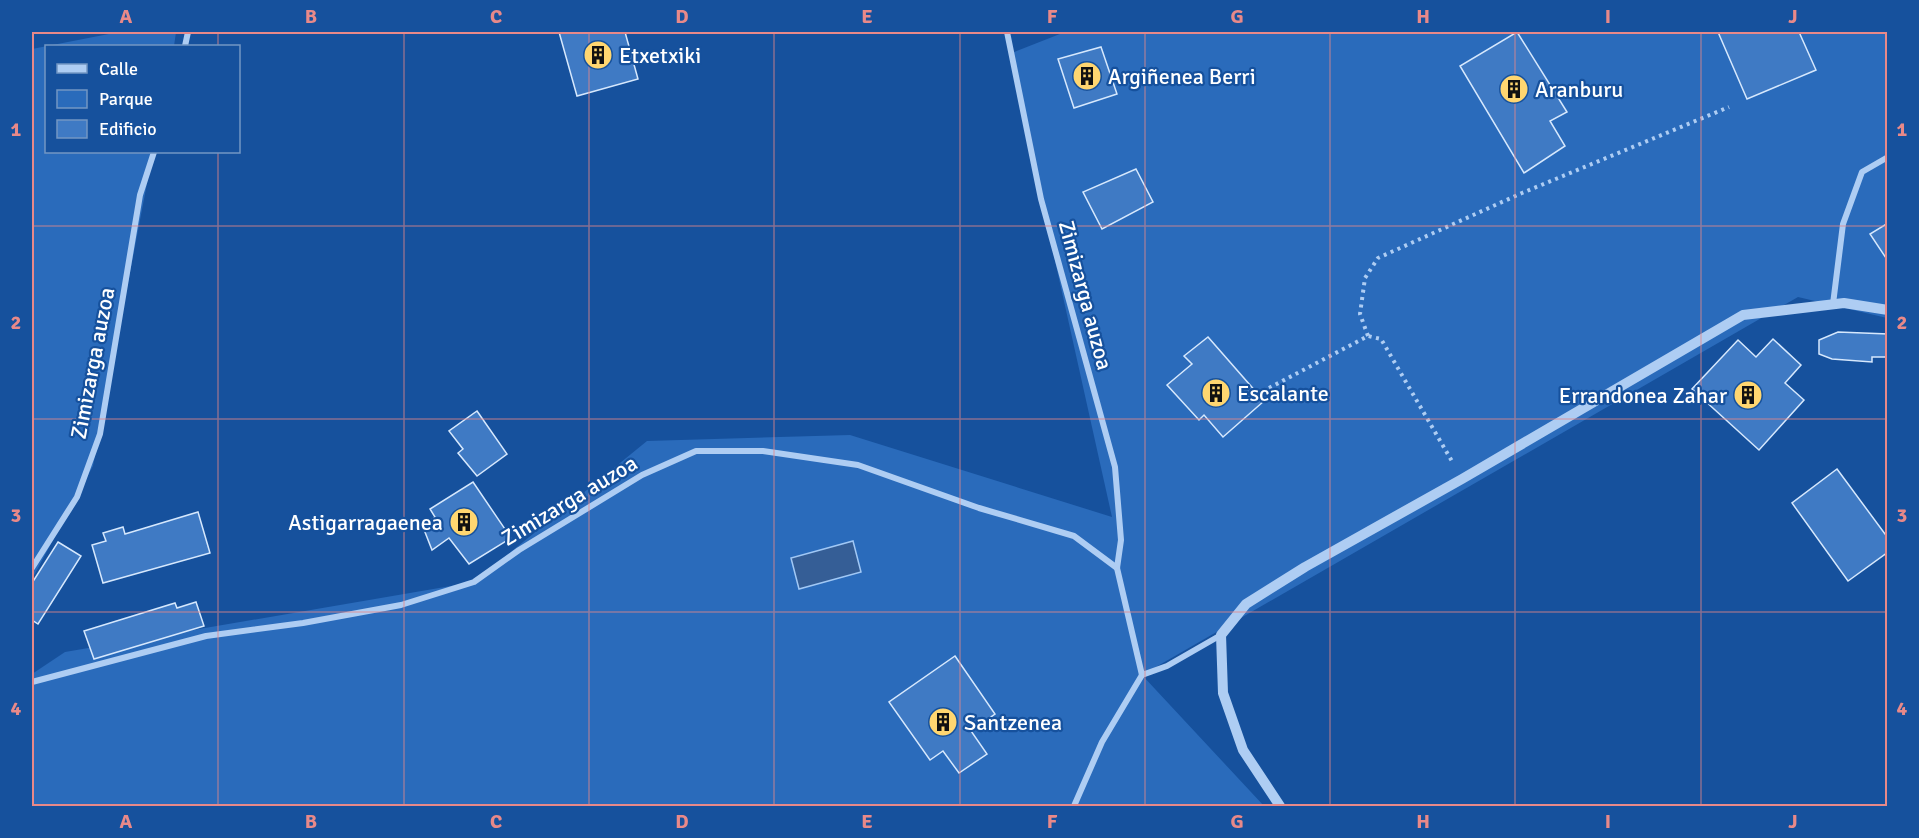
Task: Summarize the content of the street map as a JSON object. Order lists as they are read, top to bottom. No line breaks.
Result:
{"streets":{"street":["Zimizarga auzoa"]},"places":{"building":["Etxetxiki","Argiñenea Berri","Aranburu","Escalante","Errandonea Zahar","Astigarragaenea","Santzenea"]},"legend":["Calle","Parque","Edificio"],"grid":{"columns":["A","B","C","D","E","F","G","H","I","J"],"rows":["1","2","3","4"]}}
